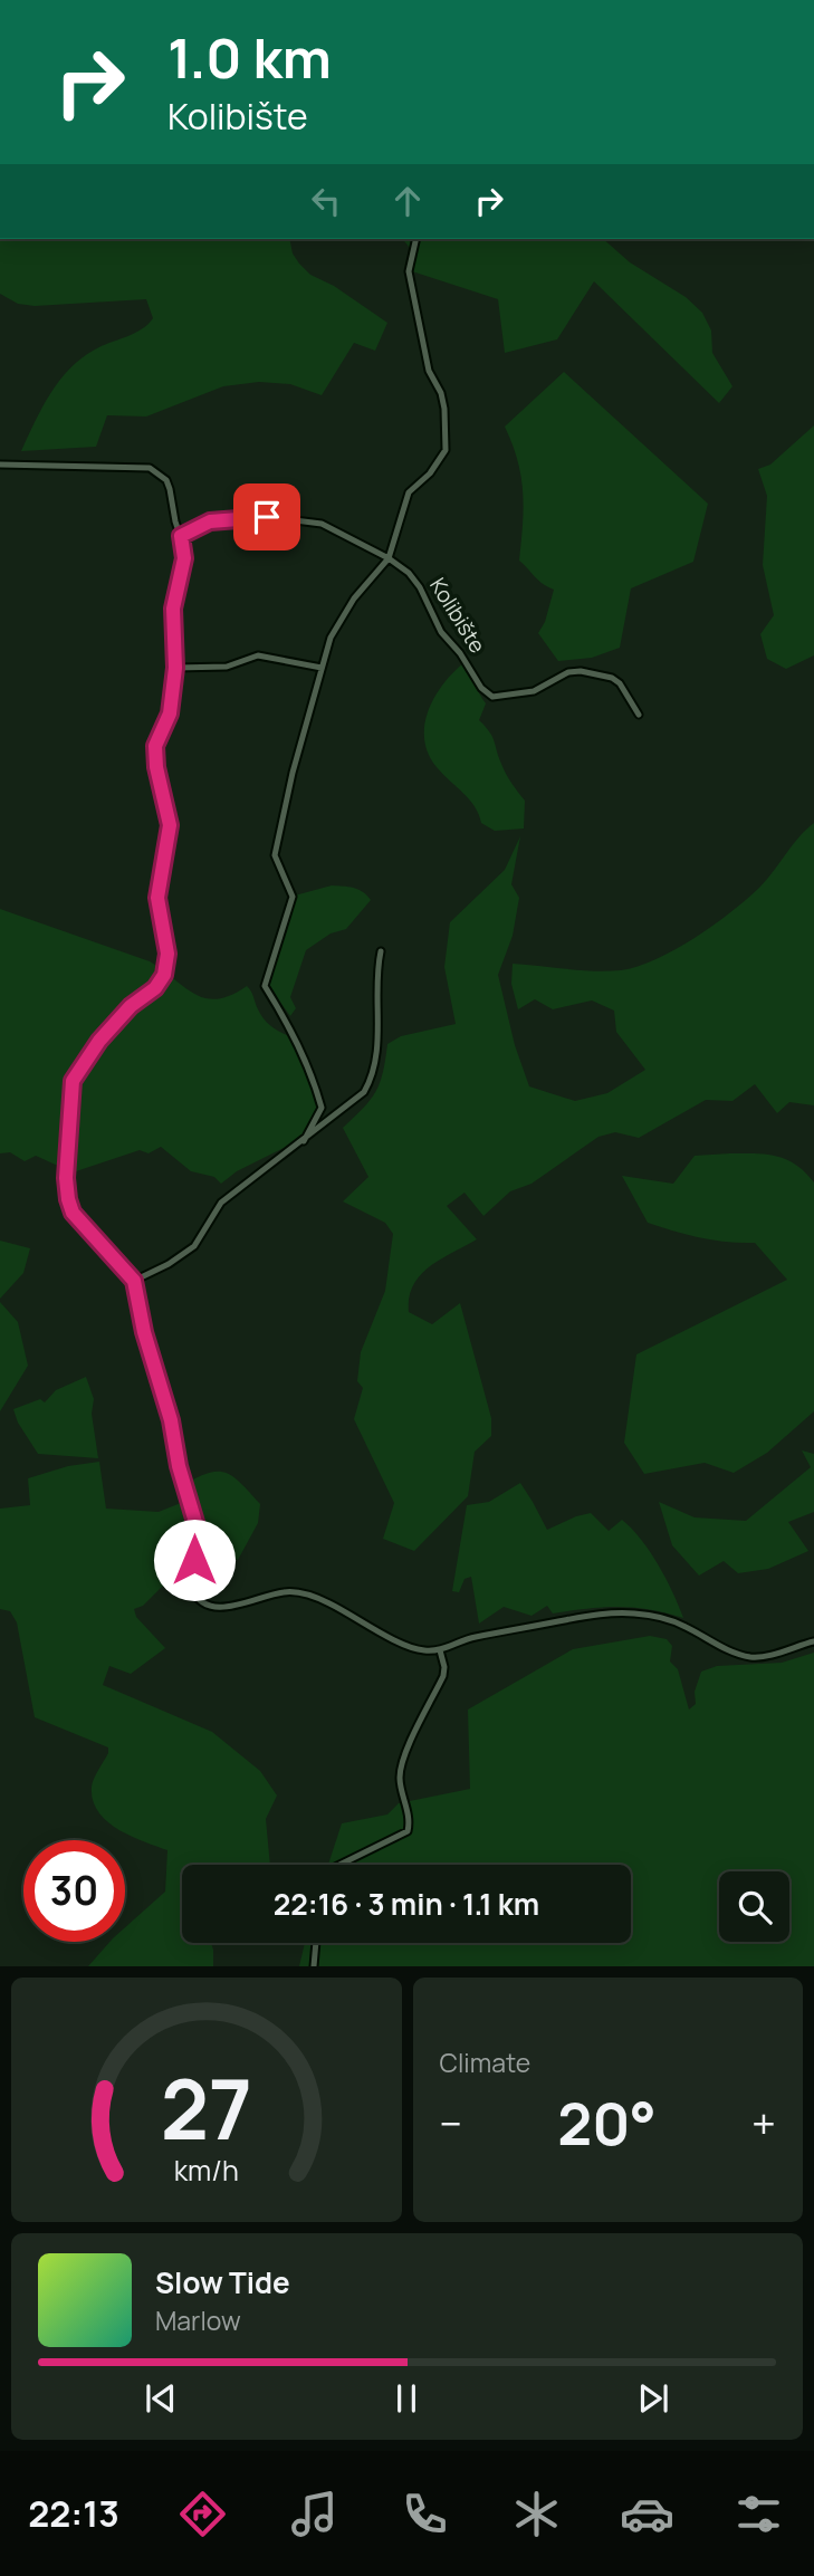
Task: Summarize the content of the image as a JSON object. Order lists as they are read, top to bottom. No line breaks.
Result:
{"streets":{"street":["Kolibište"]},"page":{"turn":["1.0 km","Kolibište"],"limit":"30","trip":"22:16 · 3 min · 1.1 km","tile":"Climate","heat":["−","20°","+"],"song":["Slow Tide","Marlow"],"tabs":"22:13","gauge":["27","km/h"]}}
